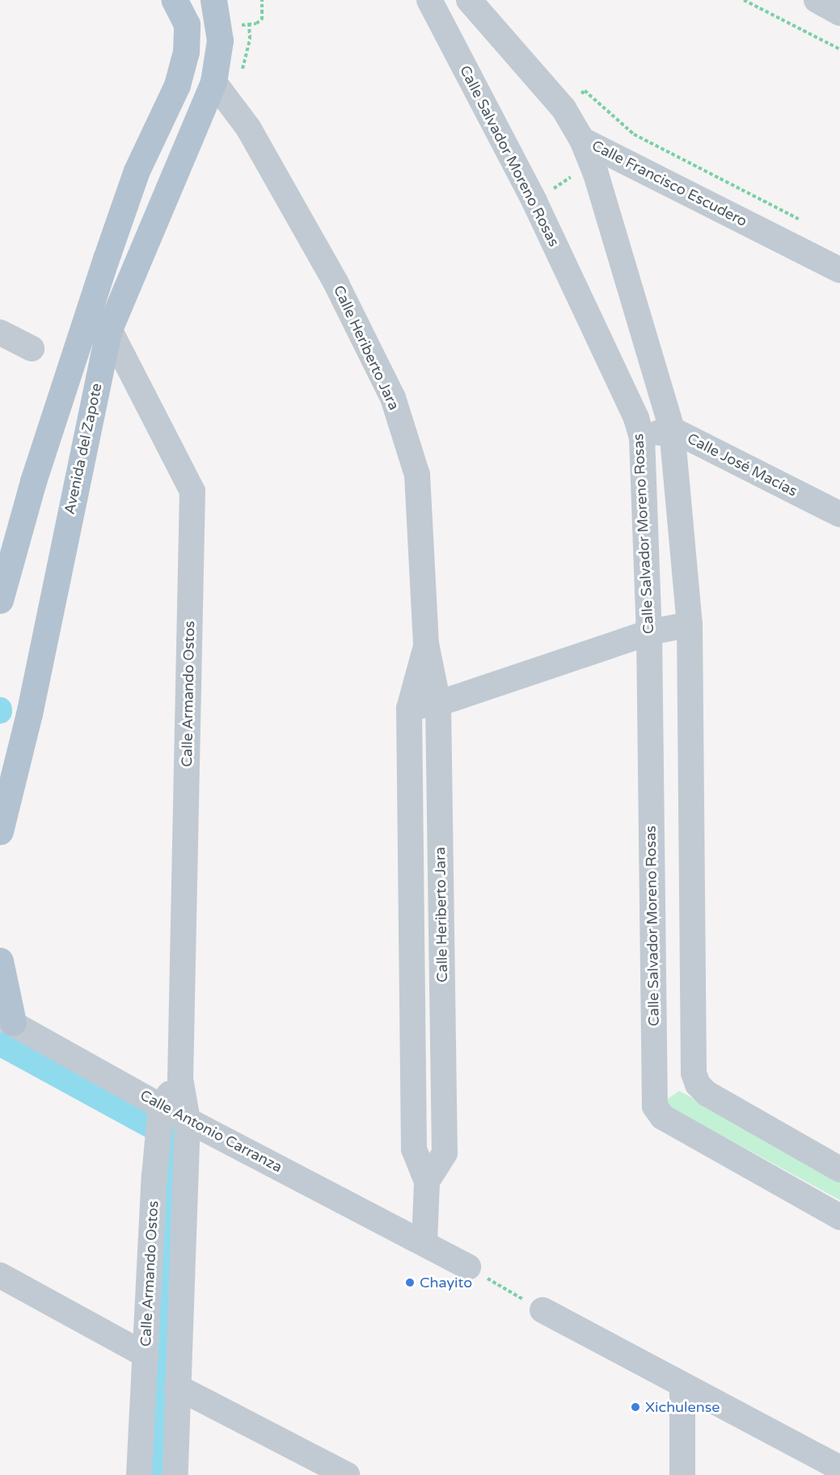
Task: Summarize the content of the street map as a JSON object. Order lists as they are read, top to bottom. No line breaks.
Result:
{"streets":{"main road":["Avenida del Zapote"],"street":["Calle Salvador Moreno Rosas","Calle Francisco Escudero","Calle Heriberto Jara","Calle José Macías","Calle Armando Ostos","Calle Antonio Carranza"]},"crossings":[["Calle Salvador Moreno Rosas","Calle José Macías"],["Calle Heriberto Jara","Avenida del Zapote"],["Calle Heriberto Jara","Calle Antonio Carranza"],["Avenida del Zapote","Calle Armando Ostos"],["Calle Armando Ostos","Calle Antonio Carranza"]],"places":["Chayito","Xichulense"]}
